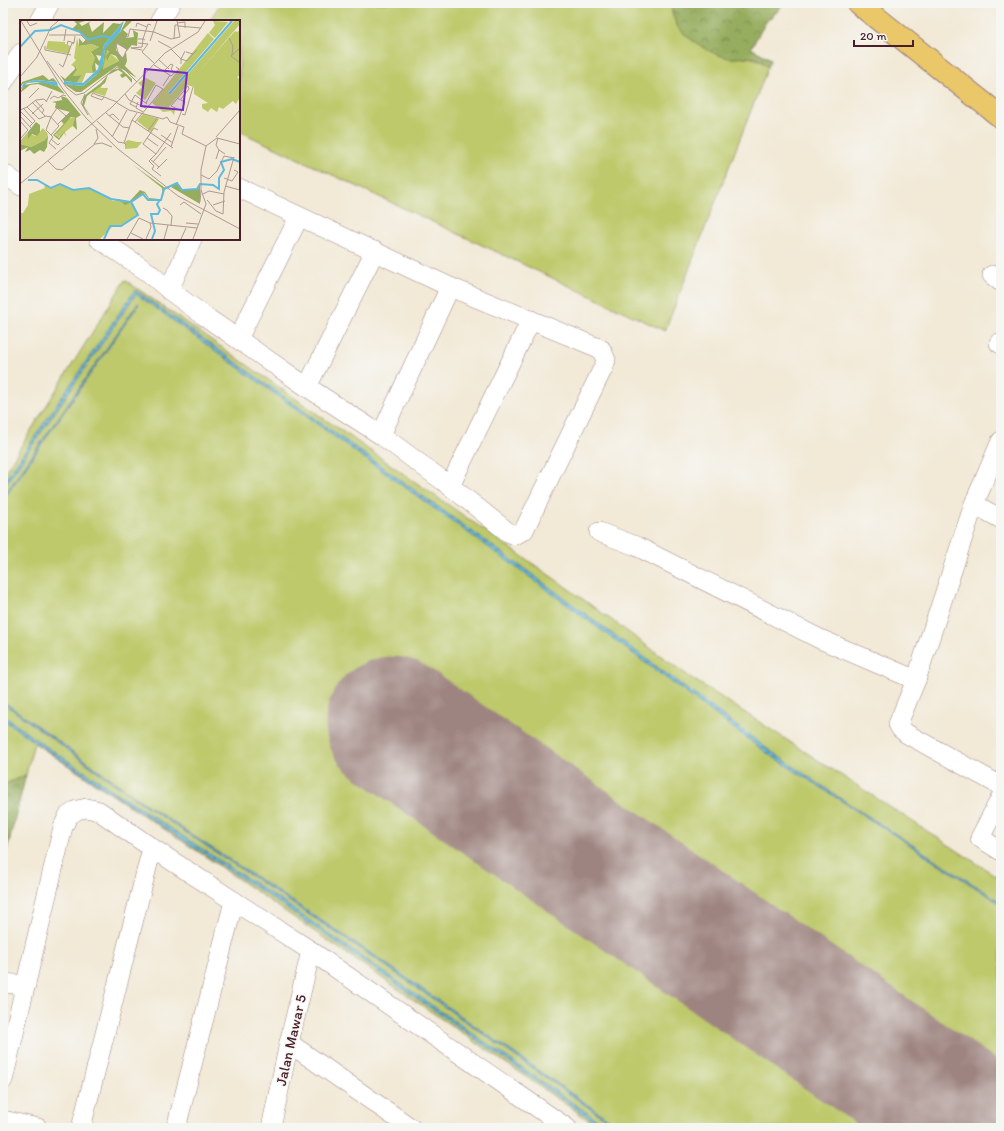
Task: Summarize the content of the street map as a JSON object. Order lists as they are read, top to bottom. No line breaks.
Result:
{"streets":{"street":["Jalan Mawar 5"]},"scale_bar":"20 m"}
